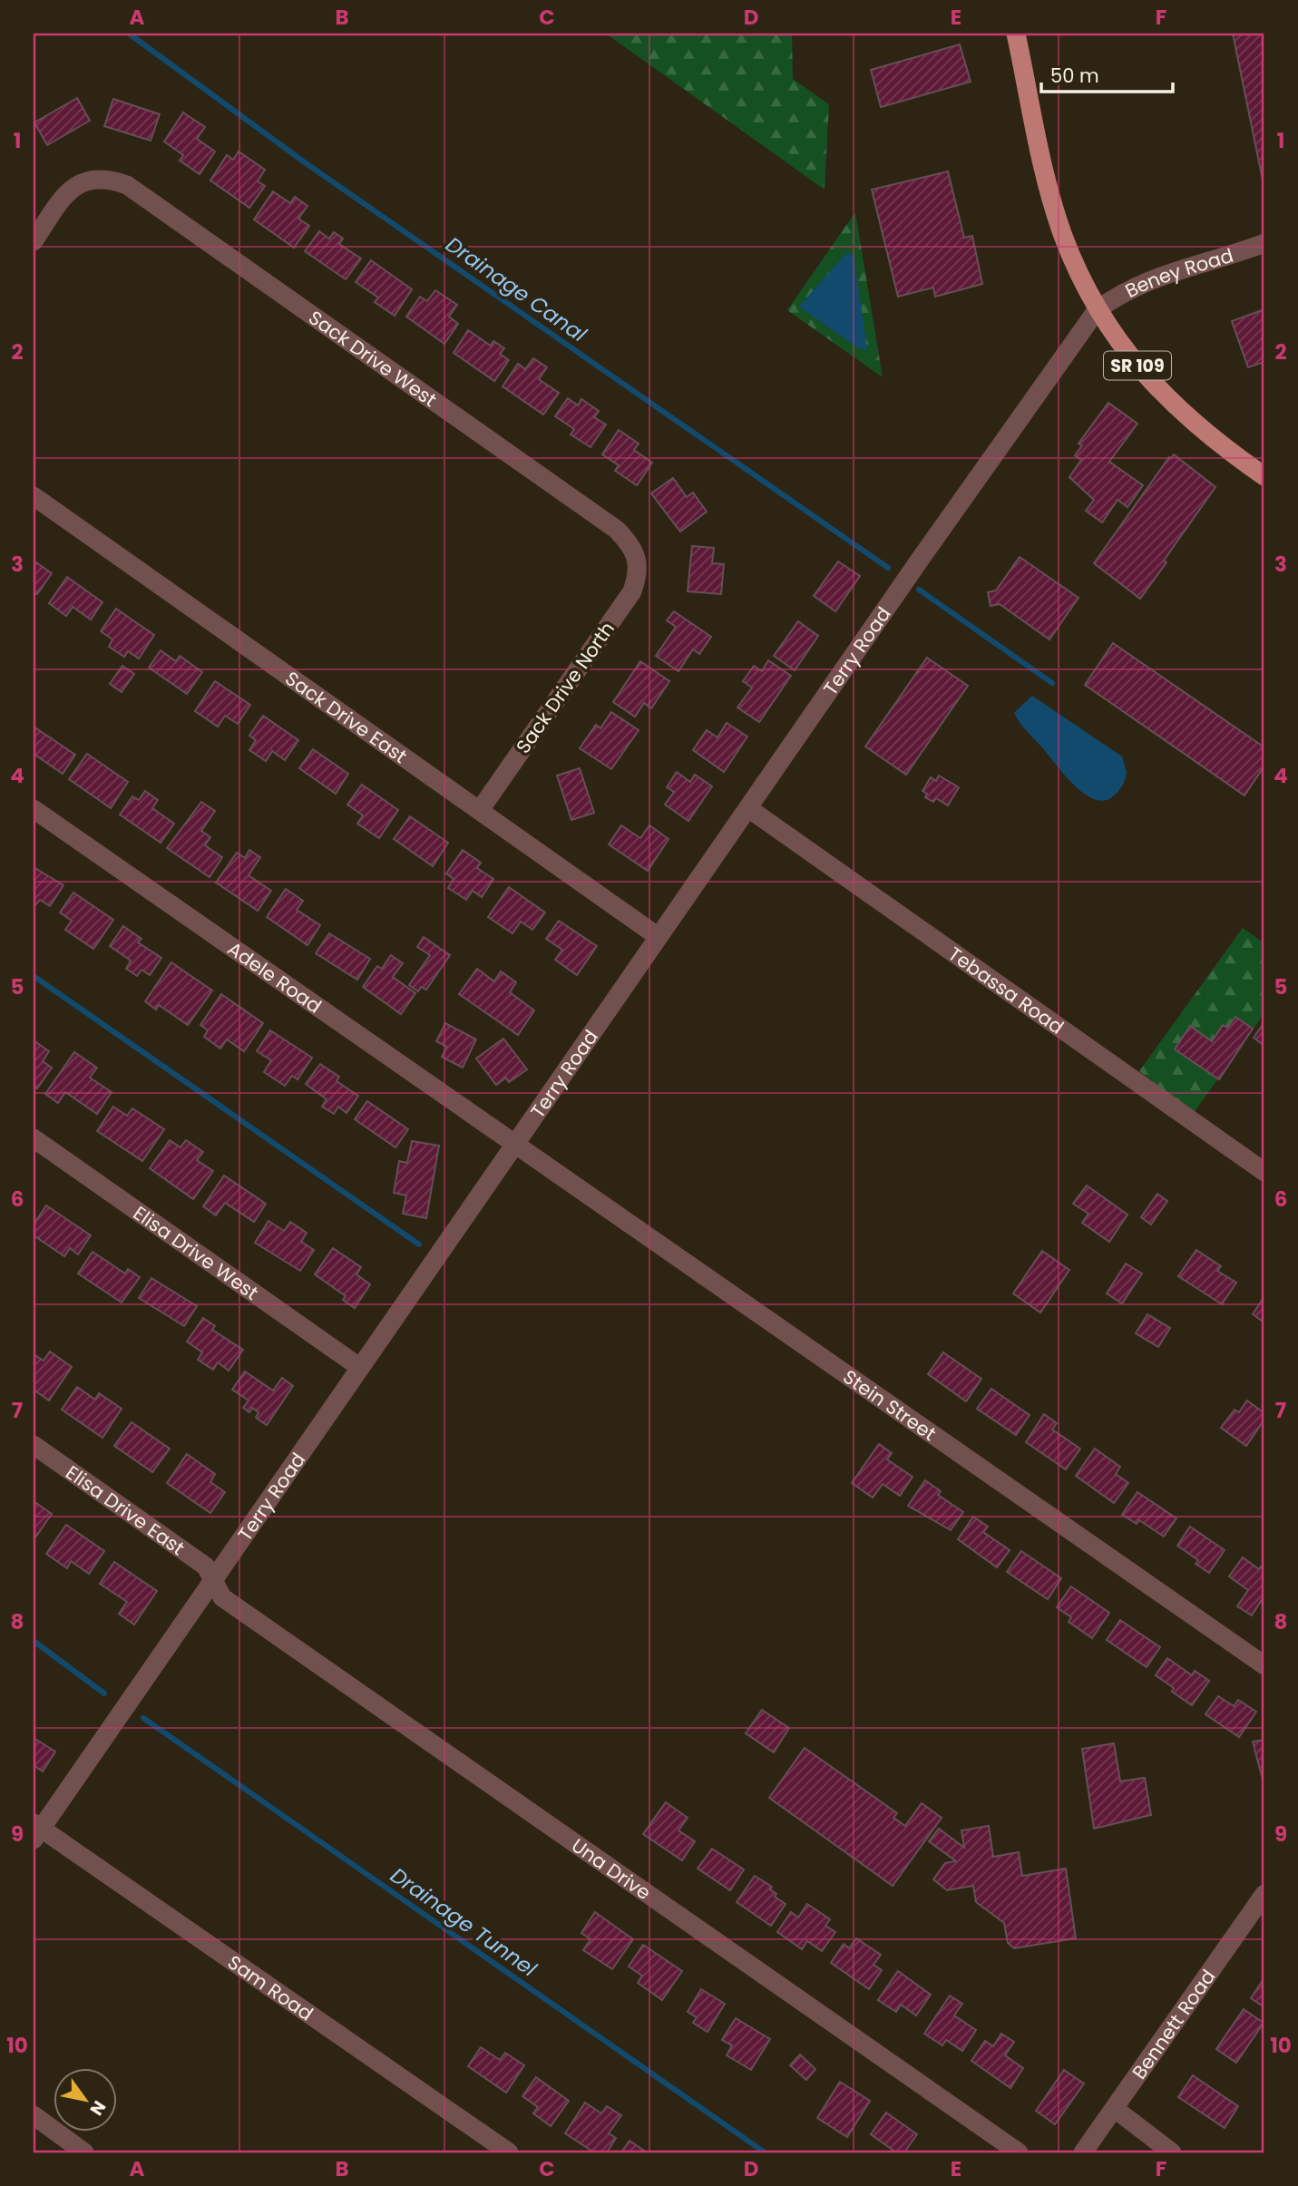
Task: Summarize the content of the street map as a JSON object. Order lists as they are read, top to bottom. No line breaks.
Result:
{"streets":{"main road":["SR 109"],"street":["Beney Road","Sack Drive West","Terry Road","Sack Drive North","Sack Drive East","Adele Road","Tebassa Road","Elisa Drive West","Stein Street","Elisa Drive East","Una Drive","Sam Road","Bennett Road"]},"crossings":[["Beney Road","SR 109"],["Beney Road","Terry Road"],["Sack Drive West","Sack Drive North"],["SR 109","Terry Road"],["Terry Road","Sack Drive East"],["Terry Road","Adele Road"],["Terry Road","Tebassa Road"],["Terry Road","Elisa Drive West"],["Terry Road","Stein Street"],["Terry Road","Elisa Drive East"],["Terry Road","Una Drive"],["Terry Road","Sam Road"],["Sack Drive North","Sack Drive East"],["Adele Road","Stein Street"],["Elisa Drive East","Una Drive"]],"water":["Drainage Canal","Drainage Tunnel"],"scale_bar":"50 m","north":"bottom right","grid":{"columns":["A","B","C","D","E","F"],"rows":["1","2","3","4","5","6","7","8","9","10"]}}
